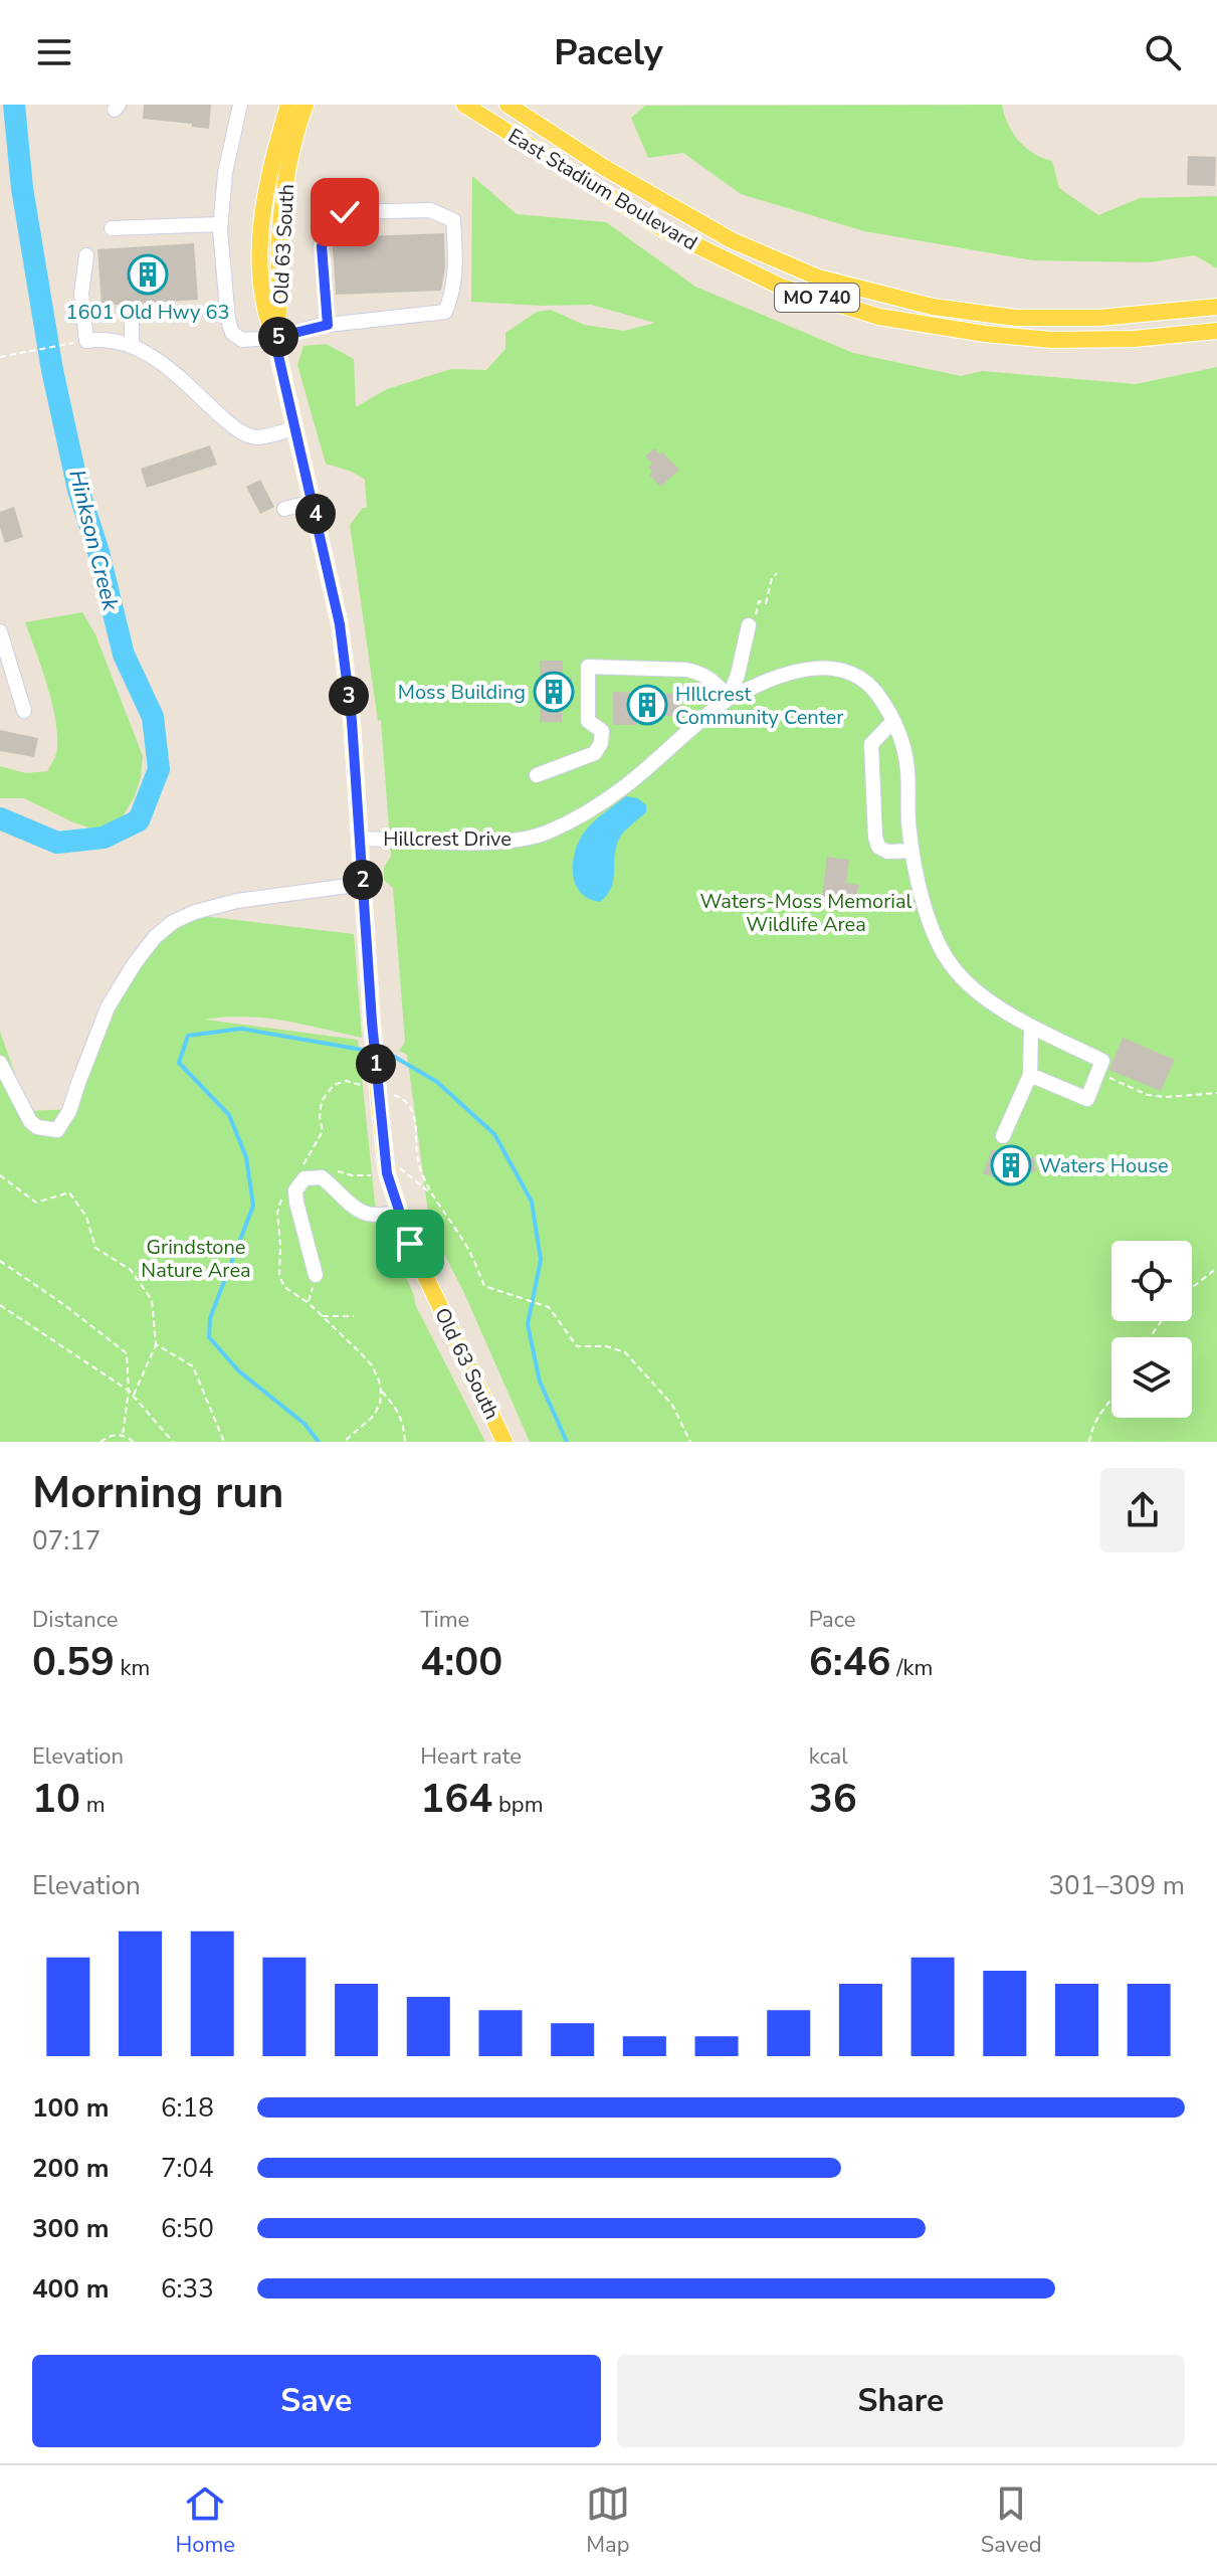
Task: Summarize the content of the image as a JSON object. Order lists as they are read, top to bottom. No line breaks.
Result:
{"streets":{"main road":["East Stadium Boulevard","Old 63 South","MO 740"],"street":["Hillcrest Drive"]},"crossings":[["Old 63 South","Hillcrest Drive"]],"water":["Hinkson Creek"],"parks":["Waters-Moss Memorial Wildlife Area","Grindstone Nature Area"],"places":{"building":["1601 Old Hwy 63","Moss Building","HIllcrest Community Center","Waters House"]},"page":{"header":"Pacely","pins":["5","4","3","2","1"],"heading":["Morning run","07:17"],"stats":[["Distance","0.59 km"],["Time","4:00"],["Pace","6:46 /km"],["Elevation","10 m"],["Heart rate","164 bpm"],["kcal","36"]],"chart":["Elevation","301–309 m"],"list":[{"name":"100 m","note":"6:18"},{"name":"200 m","note":"7:04"},{"name":"300 m","note":"6:50"},{"name":"400 m","note":"6:33"}],"buttons":["Save","Share"],"tabs":["Home","Map","Saved"]}}
